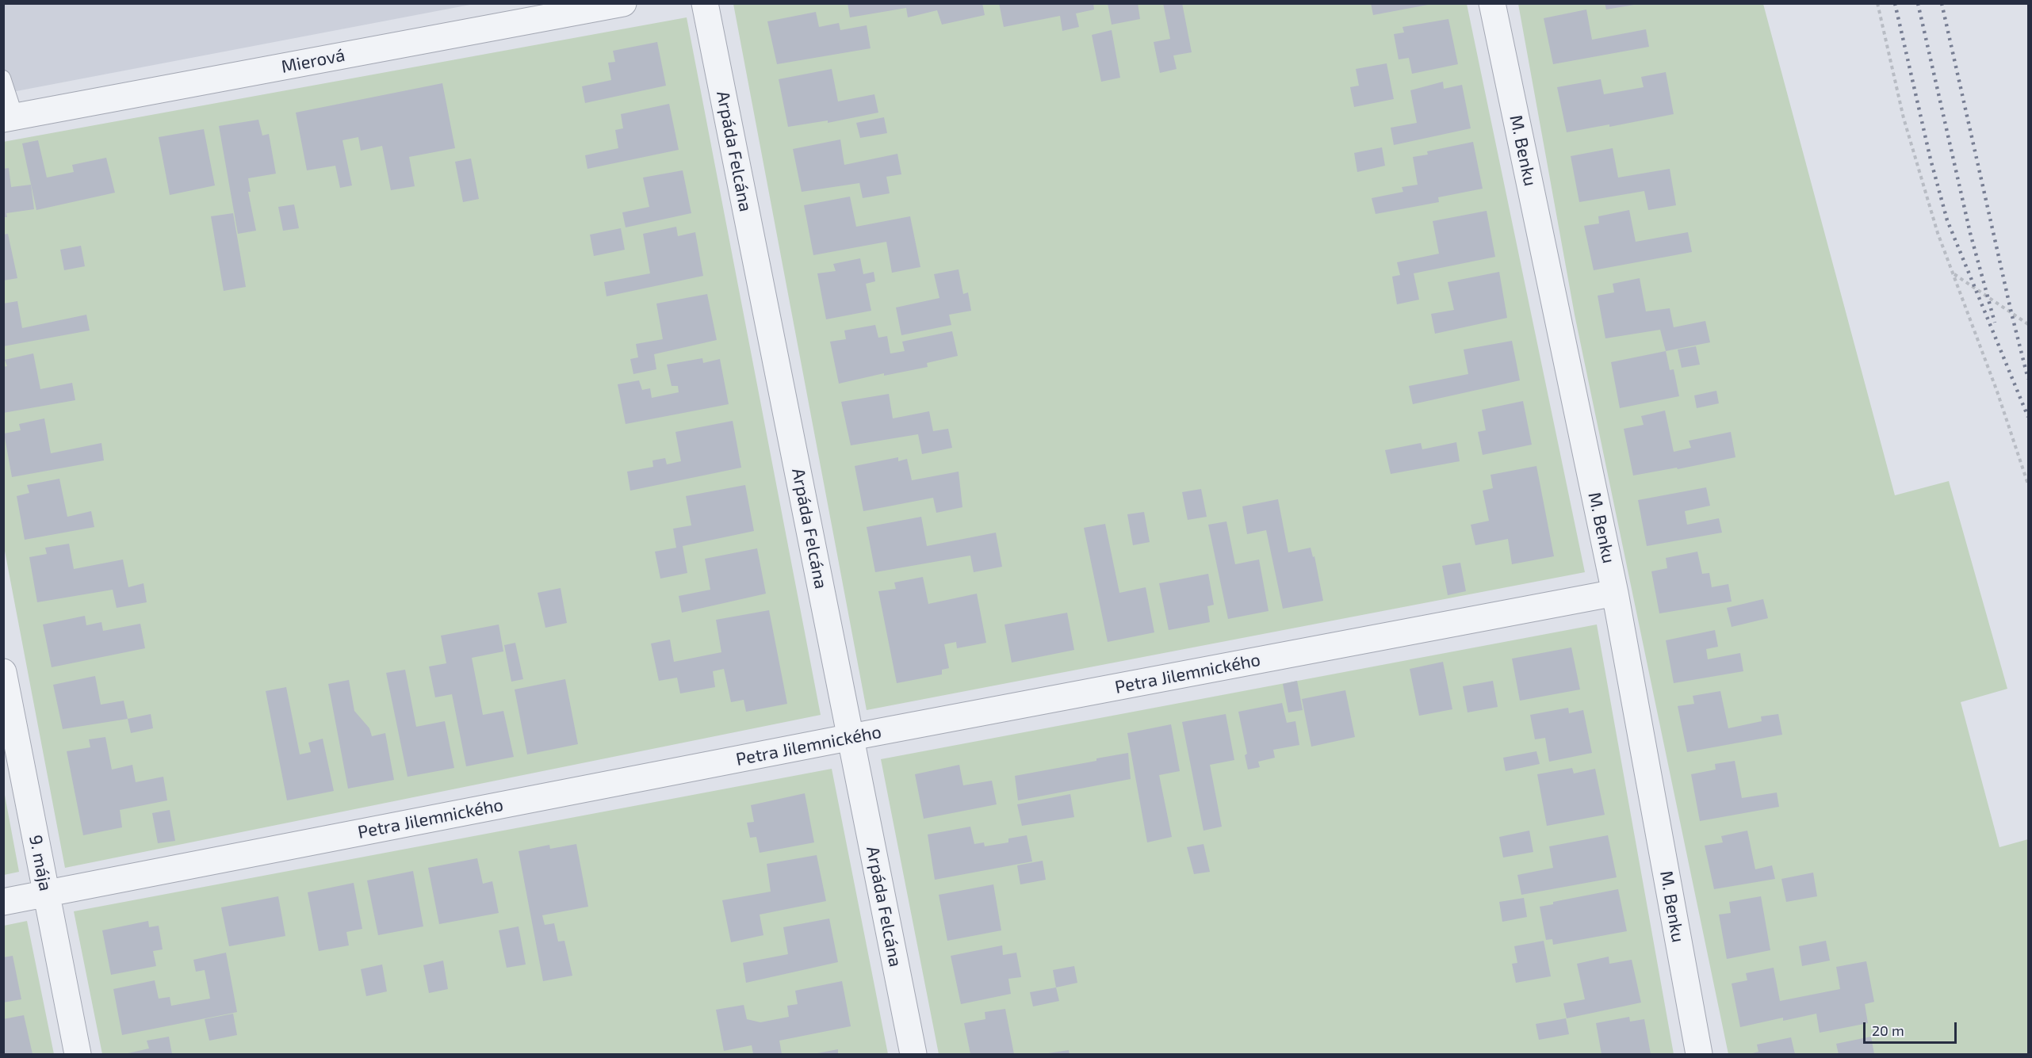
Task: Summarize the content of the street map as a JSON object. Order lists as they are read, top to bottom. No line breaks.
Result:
{"streets":{"street":["Mierová","M. Benku","Arpáda Felcána","Petra Jilemnického","9. mája"]},"crossings":[["M. Benku","Petra Jilemnického"],["Arpáda Felcána","Petra Jilemnického"],["Petra Jilemnického","9. mája"]],"scale_bar":"20 m"}
